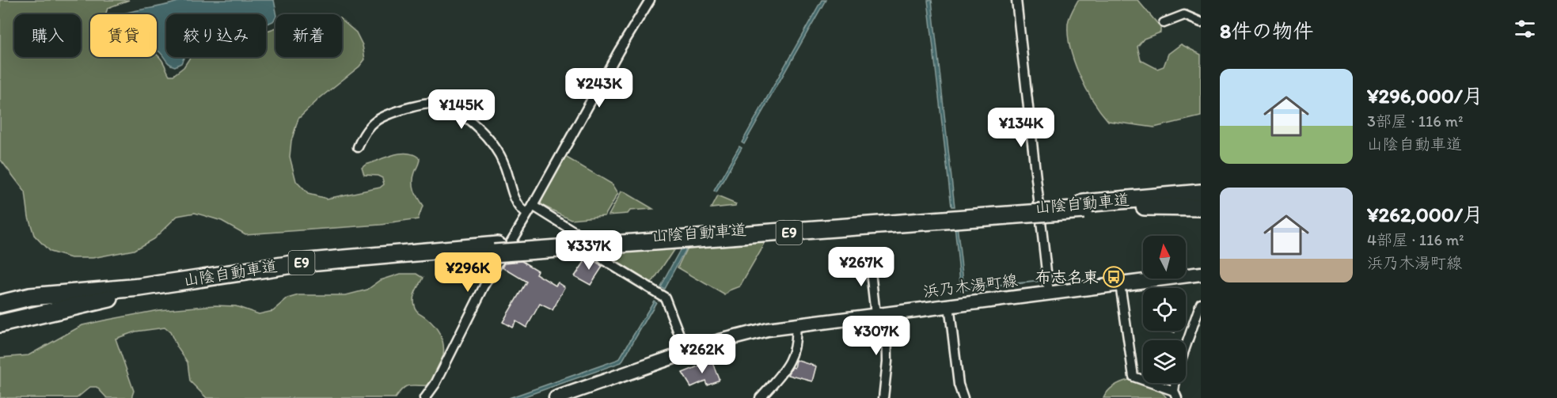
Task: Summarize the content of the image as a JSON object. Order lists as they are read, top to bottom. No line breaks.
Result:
{"streets":{"highway":["山陰自動車道","E9"],"main road":["浜乃木湯町線"]},"crossings":[["山陰自動車道","E9"]],"places":{"bus stop":["布志名東"]},"north":"top","page":{"heading":"8件の物件","chip":["購入","賃貸","絞り込み","新着"],"list":[{"name":"¥296,000/月","note":"3部屋 · 116 m² · 山陰自動車道"},{"name":"¥262,000/月","note":"4部屋 · 116 m² · 浜乃木湯町線"}],"price":["¥243K","¥145K","¥134K","¥337K","¥267K","¥296K","¥307K","¥262K"]}}
